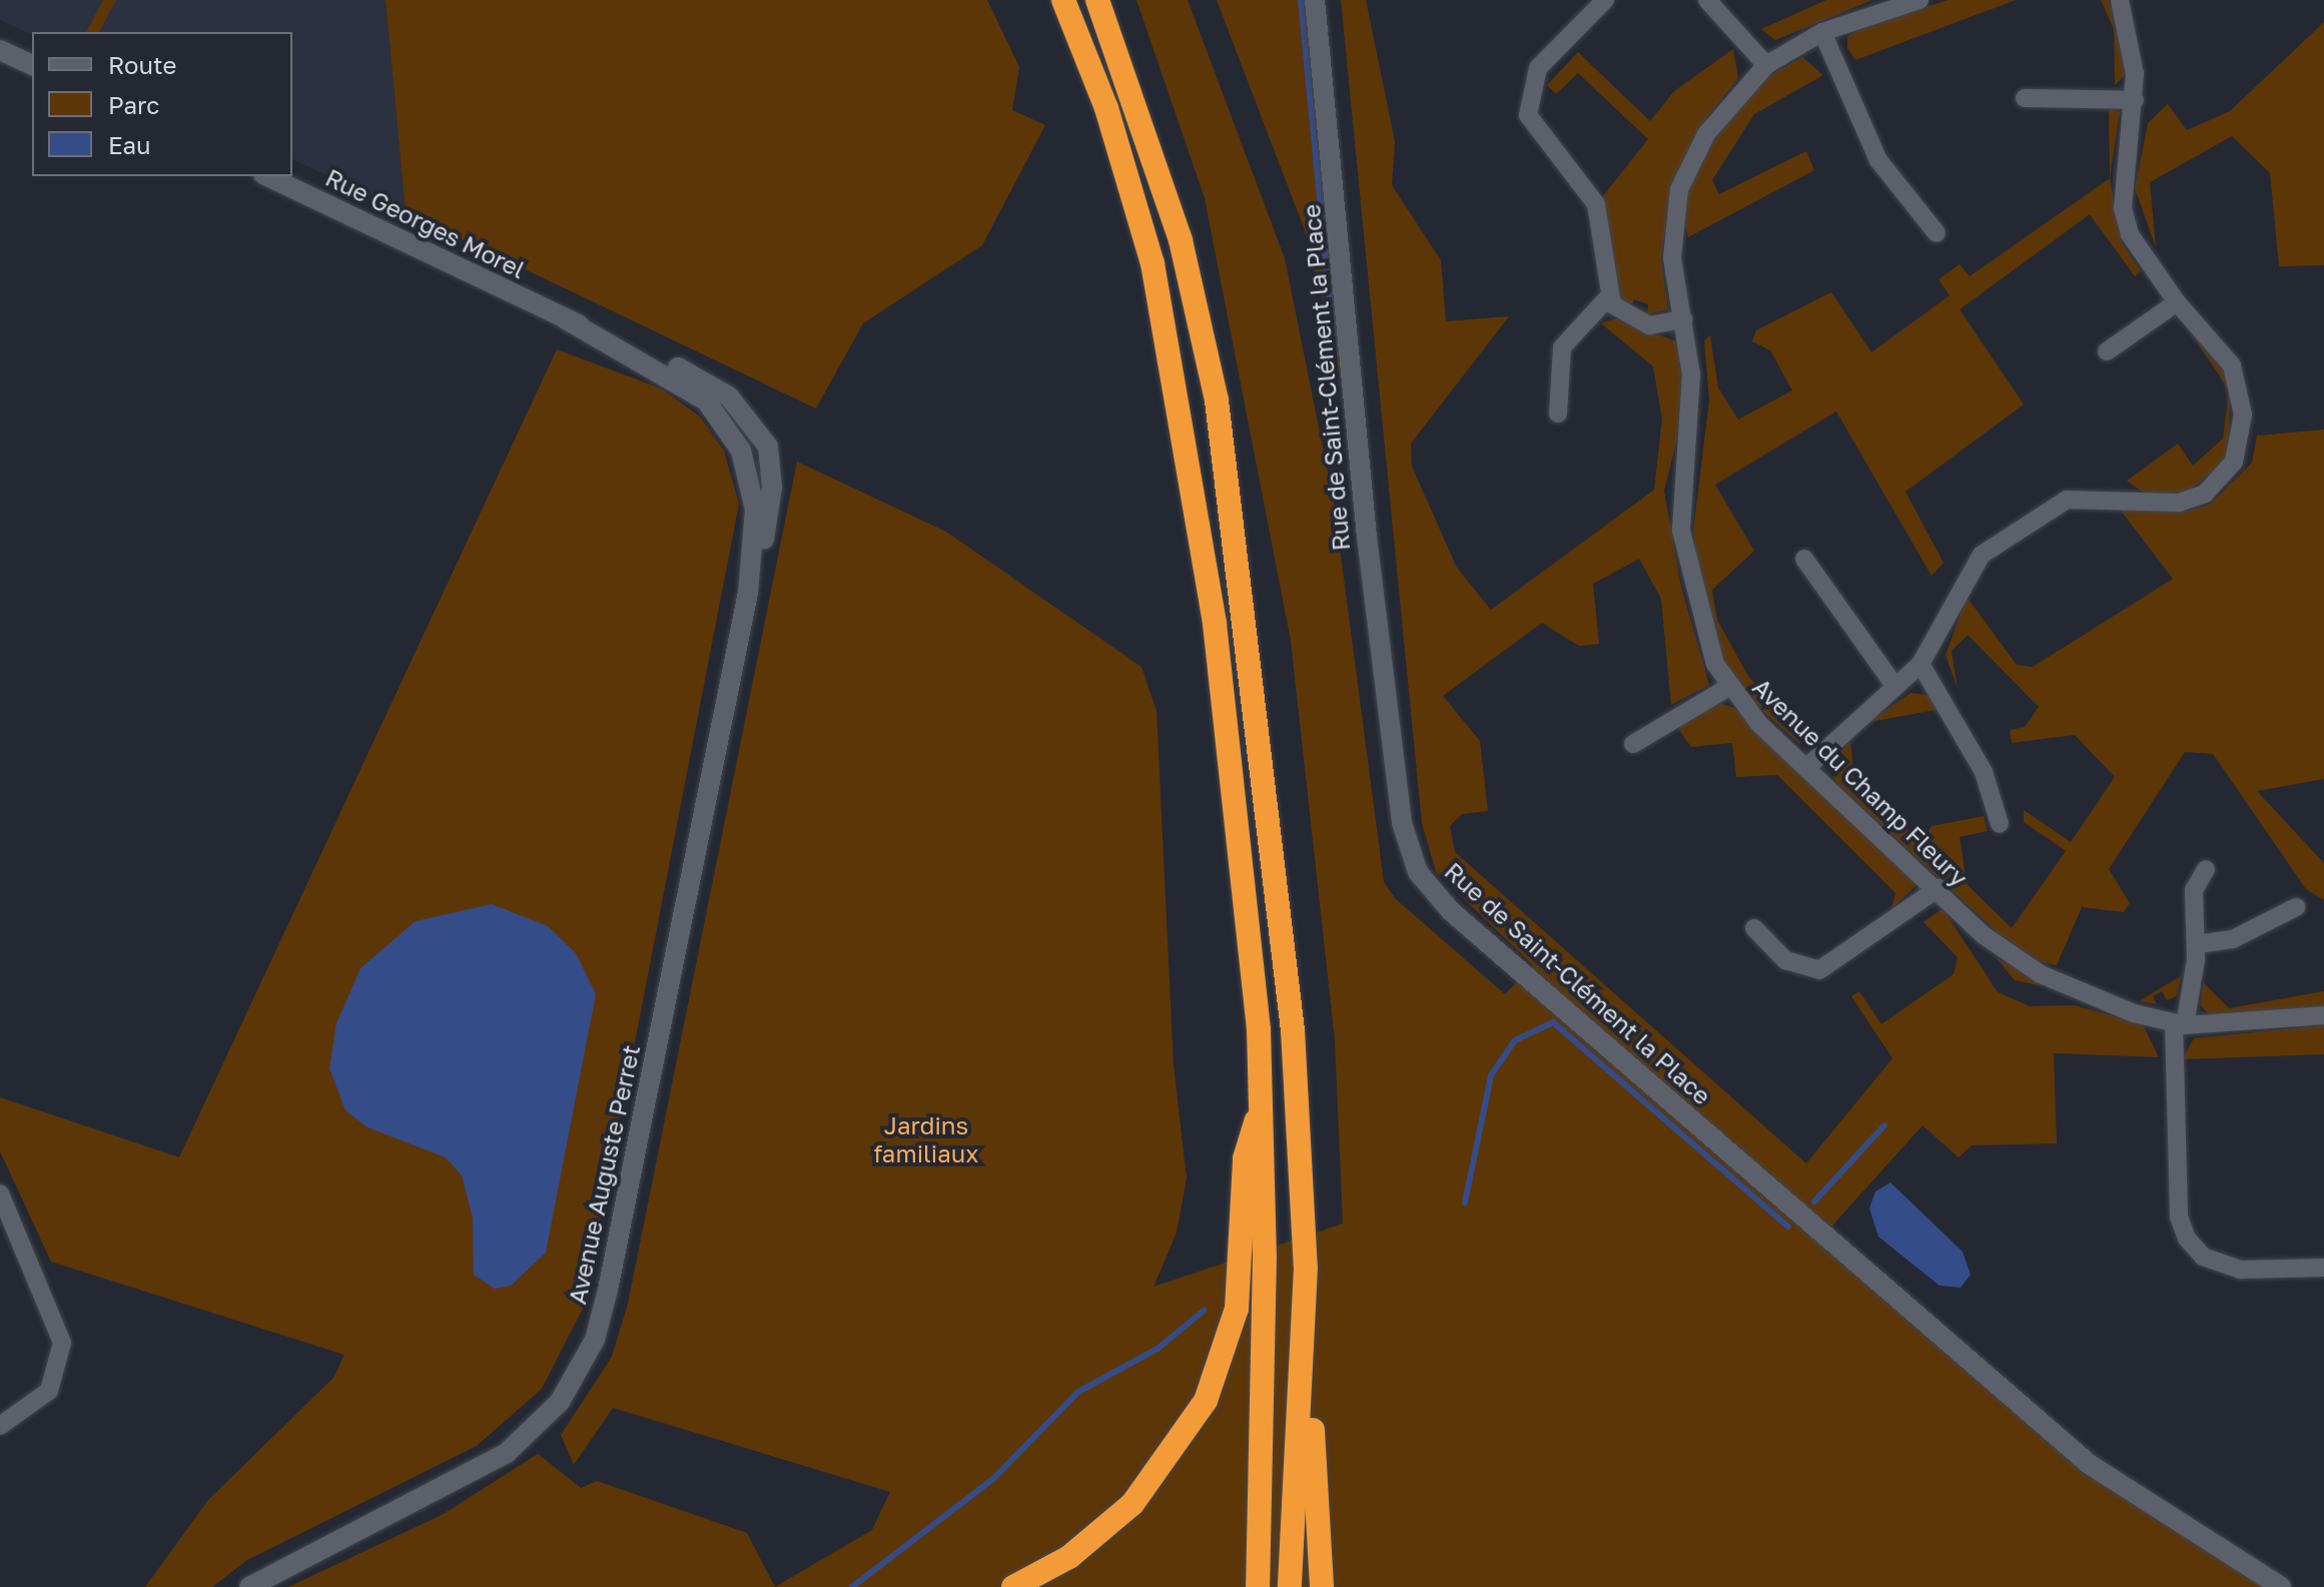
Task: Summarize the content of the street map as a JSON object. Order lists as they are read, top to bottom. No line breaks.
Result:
{"streets":{"street":["Rue Georges Morel","Rue de Saint-Clément la Place","Avenue du Champ Fleury","Avenue Auguste Perret"]},"crossings":[["Rue Georges Morel","Avenue Auguste Perret"]],"parks":["Jardins familiaux"],"legend":["Route","Parc","Eau"]}
